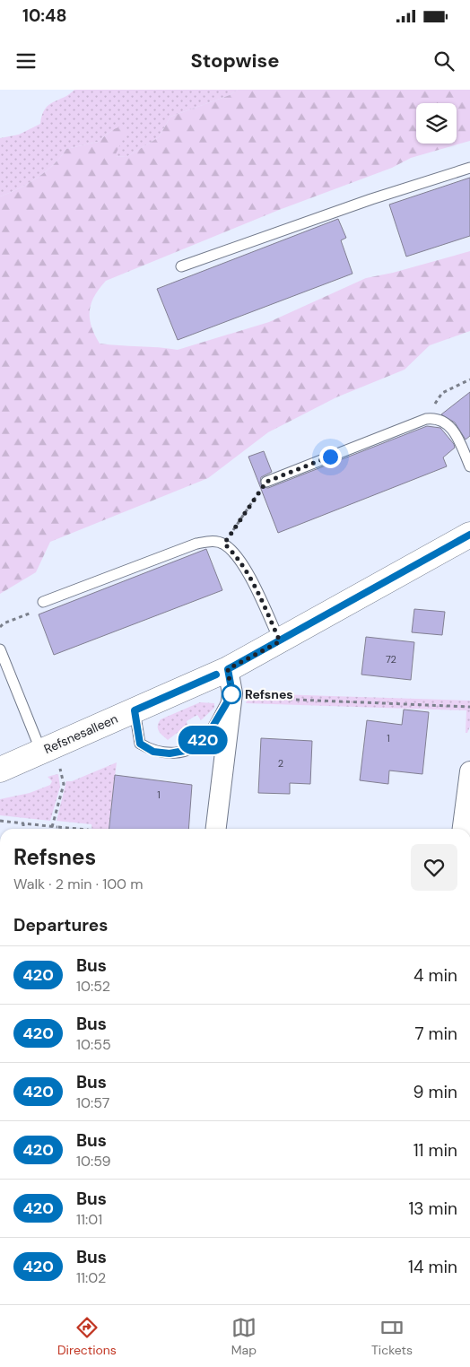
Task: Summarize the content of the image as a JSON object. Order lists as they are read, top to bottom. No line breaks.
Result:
{"streets":{"street":["Refsnesalleen"]},"places":["Refsnes"],"lines":["bus line 420"],"house_numbers":["72","1","2","1"],"page":{"status":"10:48","header":"Stopwise","on_map":"420","heading":[["Refsnes","Walk · 2 min · 100 m"],"Departures"],"list":[{"mark":"420","name":"Bus","note":"10:52","value":"4 min"},{"mark":"420","name":"Bus","note":"10:55","value":"7 min"},{"mark":"420","name":"Bus","note":"10:57","value":"9 min"},{"mark":"420","name":"Bus","note":"10:59","value":"11 min"},{"mark":"420","name":"Bus","note":"11:01","value":"13 min"},{"mark":"420","name":"Bus","note":"11:02","value":"14 min"}],"tabs":["Directions","Map","Tickets"]}}
